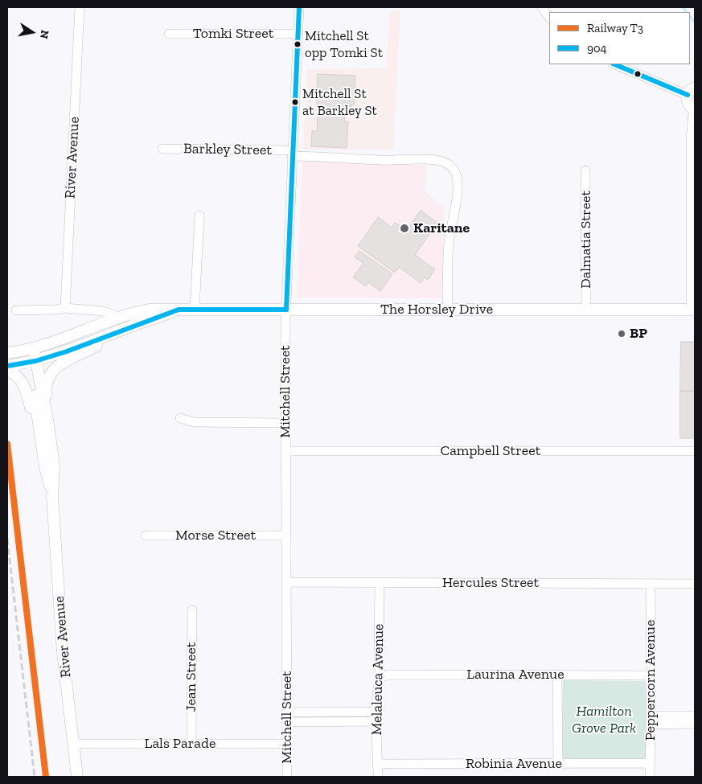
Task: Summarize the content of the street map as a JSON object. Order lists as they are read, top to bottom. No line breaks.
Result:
{"streets":{"main road":["River Avenue","The Horsley Drive"],"street":["Tomki Street","Barkley Street","Dalmatia Street","Mitchell Street","Campbell Street","Morse Street","Hercules Street","Laurina Avenue","Jean Street","Melaleuca Avenue","Peppercorn Avenue","Lals Parade","Robinia Avenue"]},"crossings":[["Tomki Street","Mitchell Street"],["Barkley Street","The Horsley Drive"],["Barkley Street","Mitchell Street"],["River Avenue","The Horsley Drive"],["River Avenue","Lals Parade"],["Dalmatia Street","The Horsley Drive"],["The Horsley Drive","Mitchell Street"],["Mitchell Street","Campbell Street"],["Mitchell Street","Morse Street"],["Mitchell Street","Hercules Street"],["Mitchell Street","Lals Parade"],["Hercules Street","Melaleuca Avenue"],["Hercules Street","Peppercorn Avenue"],["Laurina Avenue","Melaleuca Avenue"],["Laurina Avenue","Peppercorn Avenue"],["Jean Street","Lals Parade"],["Melaleuca Avenue","Robinia Avenue"],["Peppercorn Avenue","Robinia Avenue"]],"parks":["Hamilton Grove Park"],"places":["Mitchell St opp Tomki St","Mitchell St at Barkley St","Karitane","BP"],"lines":["transit line 904","rail line T3"],"legend":["Railway T3","904"],"north":"right"}
